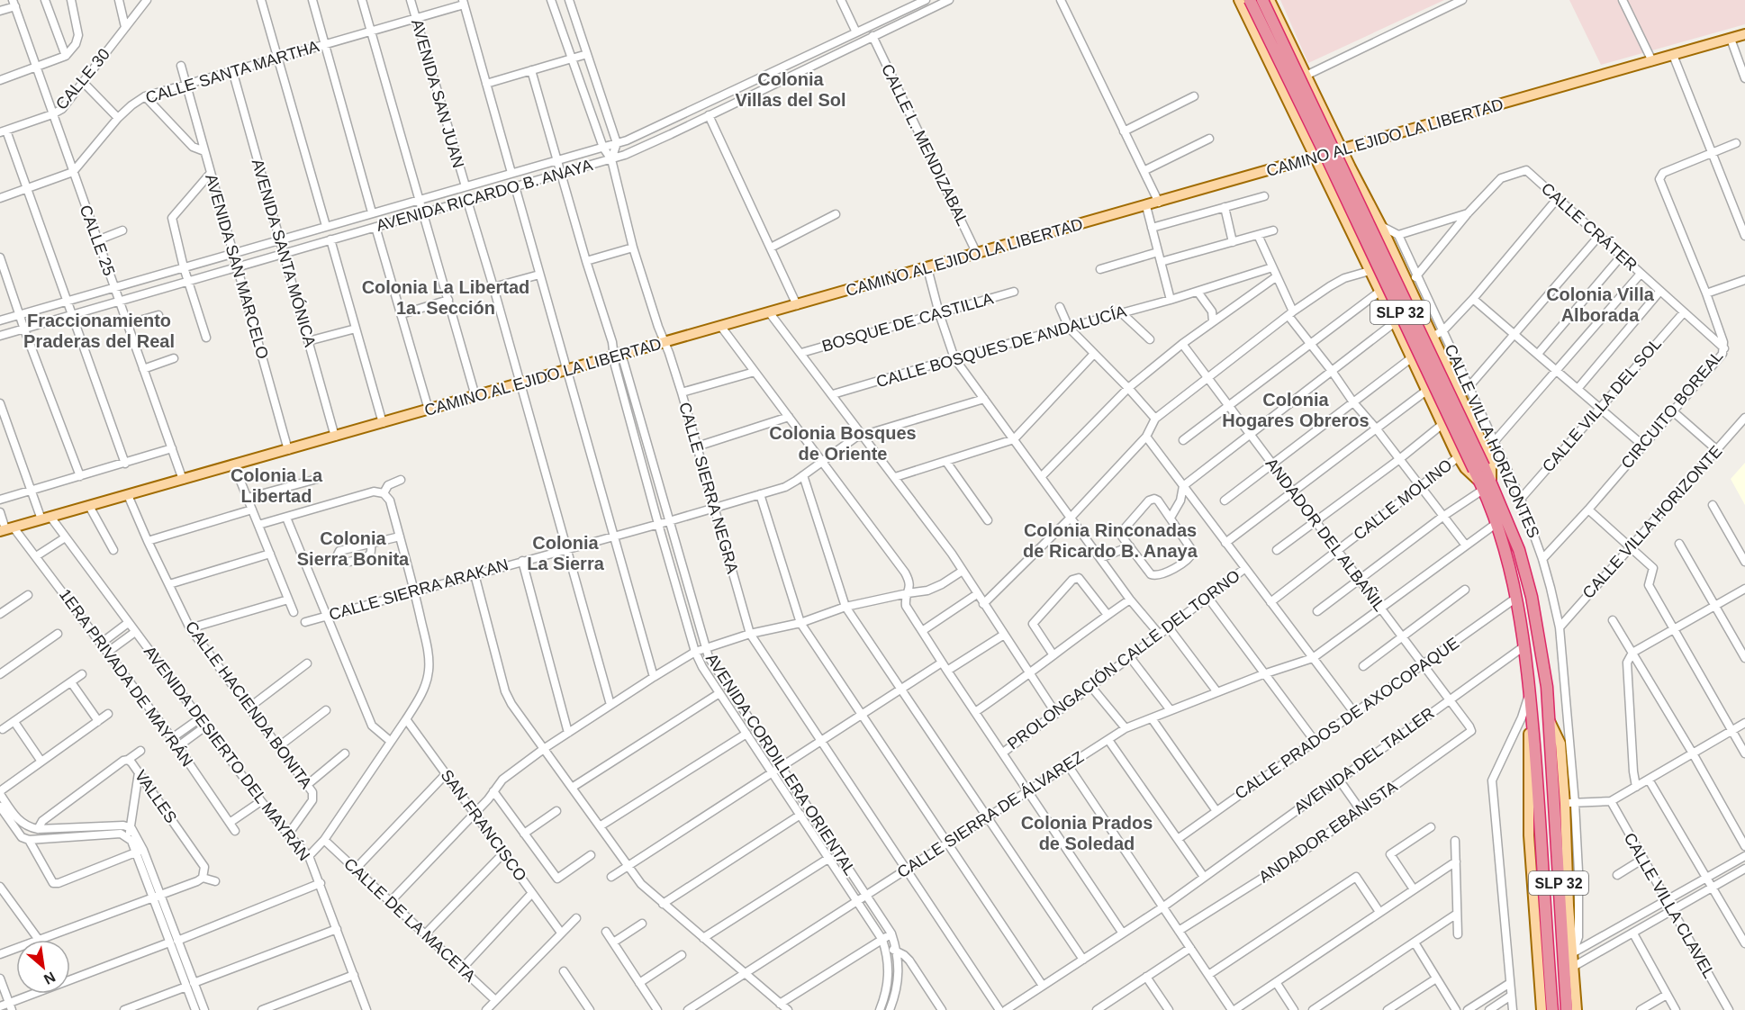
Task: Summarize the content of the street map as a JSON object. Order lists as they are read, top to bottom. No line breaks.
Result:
{"streets":{"highway":["SLP 32"],"main road":["CAMINO AL EJIDO LA LIBERTAD"],"street":["CALLE SANTA MARTHA","CALLE 30","AVENIDA SAN JUAN","CALLE L. MENDIZABAL","AVENIDA RICARDO B. ANAYA","CALLE CRÁTER","CALLE 25","AVENIDA SANTA MÓNICA","AVENIDA SAN MARCELO","BOSQUE DE CASTILLA","CALLE BOSQUES DE ANDALUCÍA","CALLE VILLA DEL SOL","CIRCUITO BOREAL","CALLE VILLA HORIZONTES","CALLE SIERRA NEGRA","CALLE MOLINO","CALLE VILLA HORIZONTE","ANDADOR DEL ALBAÑIL","CALLE SIERRA ARAKAN","PROLONGACIÓN CALLE DEL TORNO","1ERA PRIVADA DE MAYRÁN","CALLE HACIENDA BONITA","CALLE PRADOS DE AXOCOPAQUE","AVENIDA DESIERTO DEL MAYRÁN","AVENIDA DEL TALLER","AVENIDA CORDILLERA ORIENTAL","VALLES","CALLE SIERRA DE ÁLVAREZ","SAN FRANCISCO","ANDADOR EBANISTA","CALLE VILLA CLAVEL","CALLE DE LA MACETA"]},"crossings":[["CALLE SANTA MARTHA","AVENIDA SAN JUAN"],["CALLE SANTA MARTHA","CALLE 25"],["CALLE SANTA MARTHA","AVENIDA SANTA MÓNICA"],["CALLE SANTA MARTHA","AVENIDA SAN MARCELO"],["CALLE 30","CALLE 25"],["AVENIDA SAN JUAN","AVENIDA RICARDO B. ANAYA"],["CAMINO AL EJIDO LA LIBERTAD","CALLE L. MENDIZABAL"],["CAMINO AL EJIDO LA LIBERTAD","CALLE 25"],["CAMINO AL EJIDO LA LIBERTAD","AVENIDA SANTA MÓNICA"],["CAMINO AL EJIDO LA LIBERTAD","AVENIDA SAN MARCELO"],["CAMINO AL EJIDO LA LIBERTAD","SLP 32"],["CAMINO AL EJIDO LA LIBERTAD","CALLE SIERRA NEGRA"],["CAMINO AL EJIDO LA LIBERTAD","1ERA PRIVADA DE MAYRÁN"],["CAMINO AL EJIDO LA LIBERTAD","CALLE HACIENDA BONITA"],["CAMINO AL EJIDO LA LIBERTAD","AVENIDA DESIERTO DEL MAYRÁN"],["CAMINO AL EJIDO LA LIBERTAD","AVENIDA CORDILLERA ORIENTAL"],["CALLE L. MENDIZABAL","AVENIDA RICARDO B. ANAYA"],["AVENIDA RICARDO B. ANAYA","CALLE 25"],["AVENIDA RICARDO B. ANAYA","AVENIDA SANTA MÓNICA"],["AVENIDA RICARDO B. ANAYA","AVENIDA SAN MARCELO"],["AVENIDA RICARDO B. ANAYA","CALLE SIERRA NEGRA"],["CALLE CRÁTER","CALLE VILLA DEL SOL"],["CALLE CRÁTER","CIRCUITO BOREAL"],["SLP 32","CALLE PRADOS DE AXOCOPAQUE"],["SLP 32","AVENIDA DEL TALLER"],["SLP 32","CALLE SIERRA DE ÁLVAREZ"],["CALLE VILLA DEL SOL","CALLE VILLA HORIZONTES"],["CIRCUITO BOREAL","CALLE VILLA HORIZONTES"],["CALLE VILLA HORIZONTES","CALLE VILLA HORIZONTE"],["CALLE SIERRA NEGRA","CALLE SIERRA ARAKAN"],["CALLE MOLINO","ANDADOR DEL ALBAÑIL"],["ANDADOR DEL ALBAÑIL","CALLE PRADOS DE AXOCOPAQUE"],["ANDADOR DEL ALBAÑIL","AVENIDA DEL TALLER"],["ANDADOR DEL ALBAÑIL","CALLE SIERRA DE ÁLVAREZ"],["ANDADOR DEL ALBAÑIL","ANDADOR EBANISTA"],["CALLE SIERRA ARAKAN","AVENIDA CORDILLERA ORIENTAL"],["CALLE HACIENDA BONITA","AVENIDA DESIERTO DEL MAYRÁN"],["AVENIDA CORDILLERA ORIENTAL","CALLE SIERRA DE ÁLVAREZ"]],"districts":["Colonia Villas del Sol","Colonia La Libertad 1a. Sección","Colonia Villa Alborada","Fraccionamiento Praderas del Real","Colonia Hogares Obreros","Colonia Bosques de Oriente","Colonia La Libertad","Colonia Rinconadas de Ricardo B. Anaya","Colonia Sierra Bonita","Colonia La Sierra","Colonia Prados de Soledad"],"north":"bottom right"}
